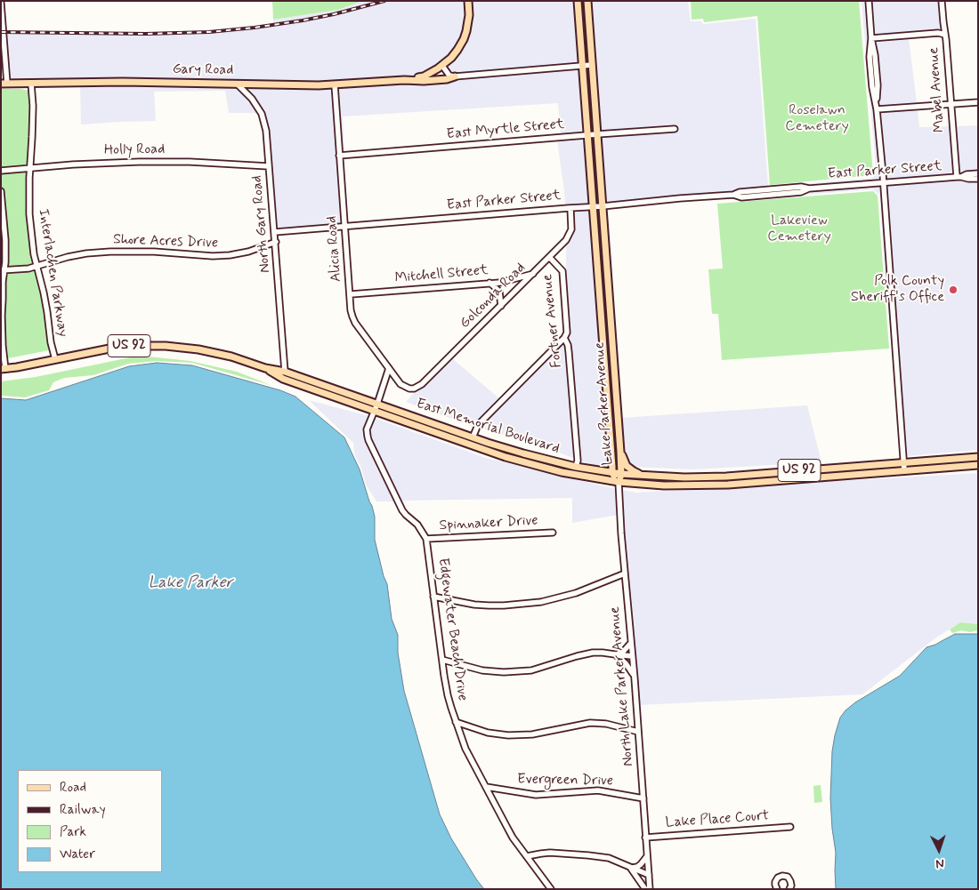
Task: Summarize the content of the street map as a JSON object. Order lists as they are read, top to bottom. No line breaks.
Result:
{"streets":{"main road":["Gary Road","US 92","Lake Parker Avenue","East Memorial Boulevard"],"street":["Mabel Avenue","East Myrtle Street","Holly Road","East Parker Street","North Gary Road","Shore Acres Drive","Alicia Road","Interlachen Parkway","Mitchell Street","Golconda Road","Fortner Avenue","Spinnaker Drive","Edgewater Beach Drive","North Lake Parker Avenue","Evergreen Drive","Lake Place Court"]},"crossings":[["Gary Road","North Gary Road"],["Gary Road","Alicia Road"],["Gary Road","Interlachen Parkway"],["Mabel Avenue","East Parker Street"],["East Myrtle Street","Alicia Road"],["East Myrtle Street","Lake Parker Avenue"],["Holly Road","North Gary Road"],["Holly Road","Interlachen Parkway"],["East Parker Street","North Gary Road"],["East Parker Street","Alicia Road"],["East Parker Street","Golconda Road"],["East Parker Street","Lake Parker Avenue"],["North Gary Road","Shore Acres Drive"],["North Gary Road","East Memorial Boulevard"],["Shore Acres Drive","Interlachen Parkway"],["Alicia Road","Mitchell Street"],["Alicia Road","Golconda Road"],["Alicia Road","Edgewater Beach Drive"],["Interlachen Parkway","East Memorial Boulevard"],["Mitchell Street","Golconda Road"],["Golconda Road","Fortner Avenue"],["Fortner Avenue","East Memorial Boulevard"],["Lake Parker Avenue","East Memorial Boulevard"],["Lake Parker Avenue","North Lake Parker Avenue"],["East Memorial Boulevard","Edgewater Beach Drive"],["East Memorial Boulevard","North Lake Parker Avenue"],["Spinnaker Drive","Edgewater Beach Drive"],["Edgewater Beach Drive","Evergreen Drive"],["North Lake Parker Avenue","Evergreen Drive"],["North Lake Parker Avenue","Lake Place Court"]],"water":["Lake Parker"],"parks":["Roselawn Cemetery","Lakeview Cemetery"],"places":["Polk County Sheriff's Office"],"legend":["Road","Railway","Park","Water"],"north":"bottom"}
